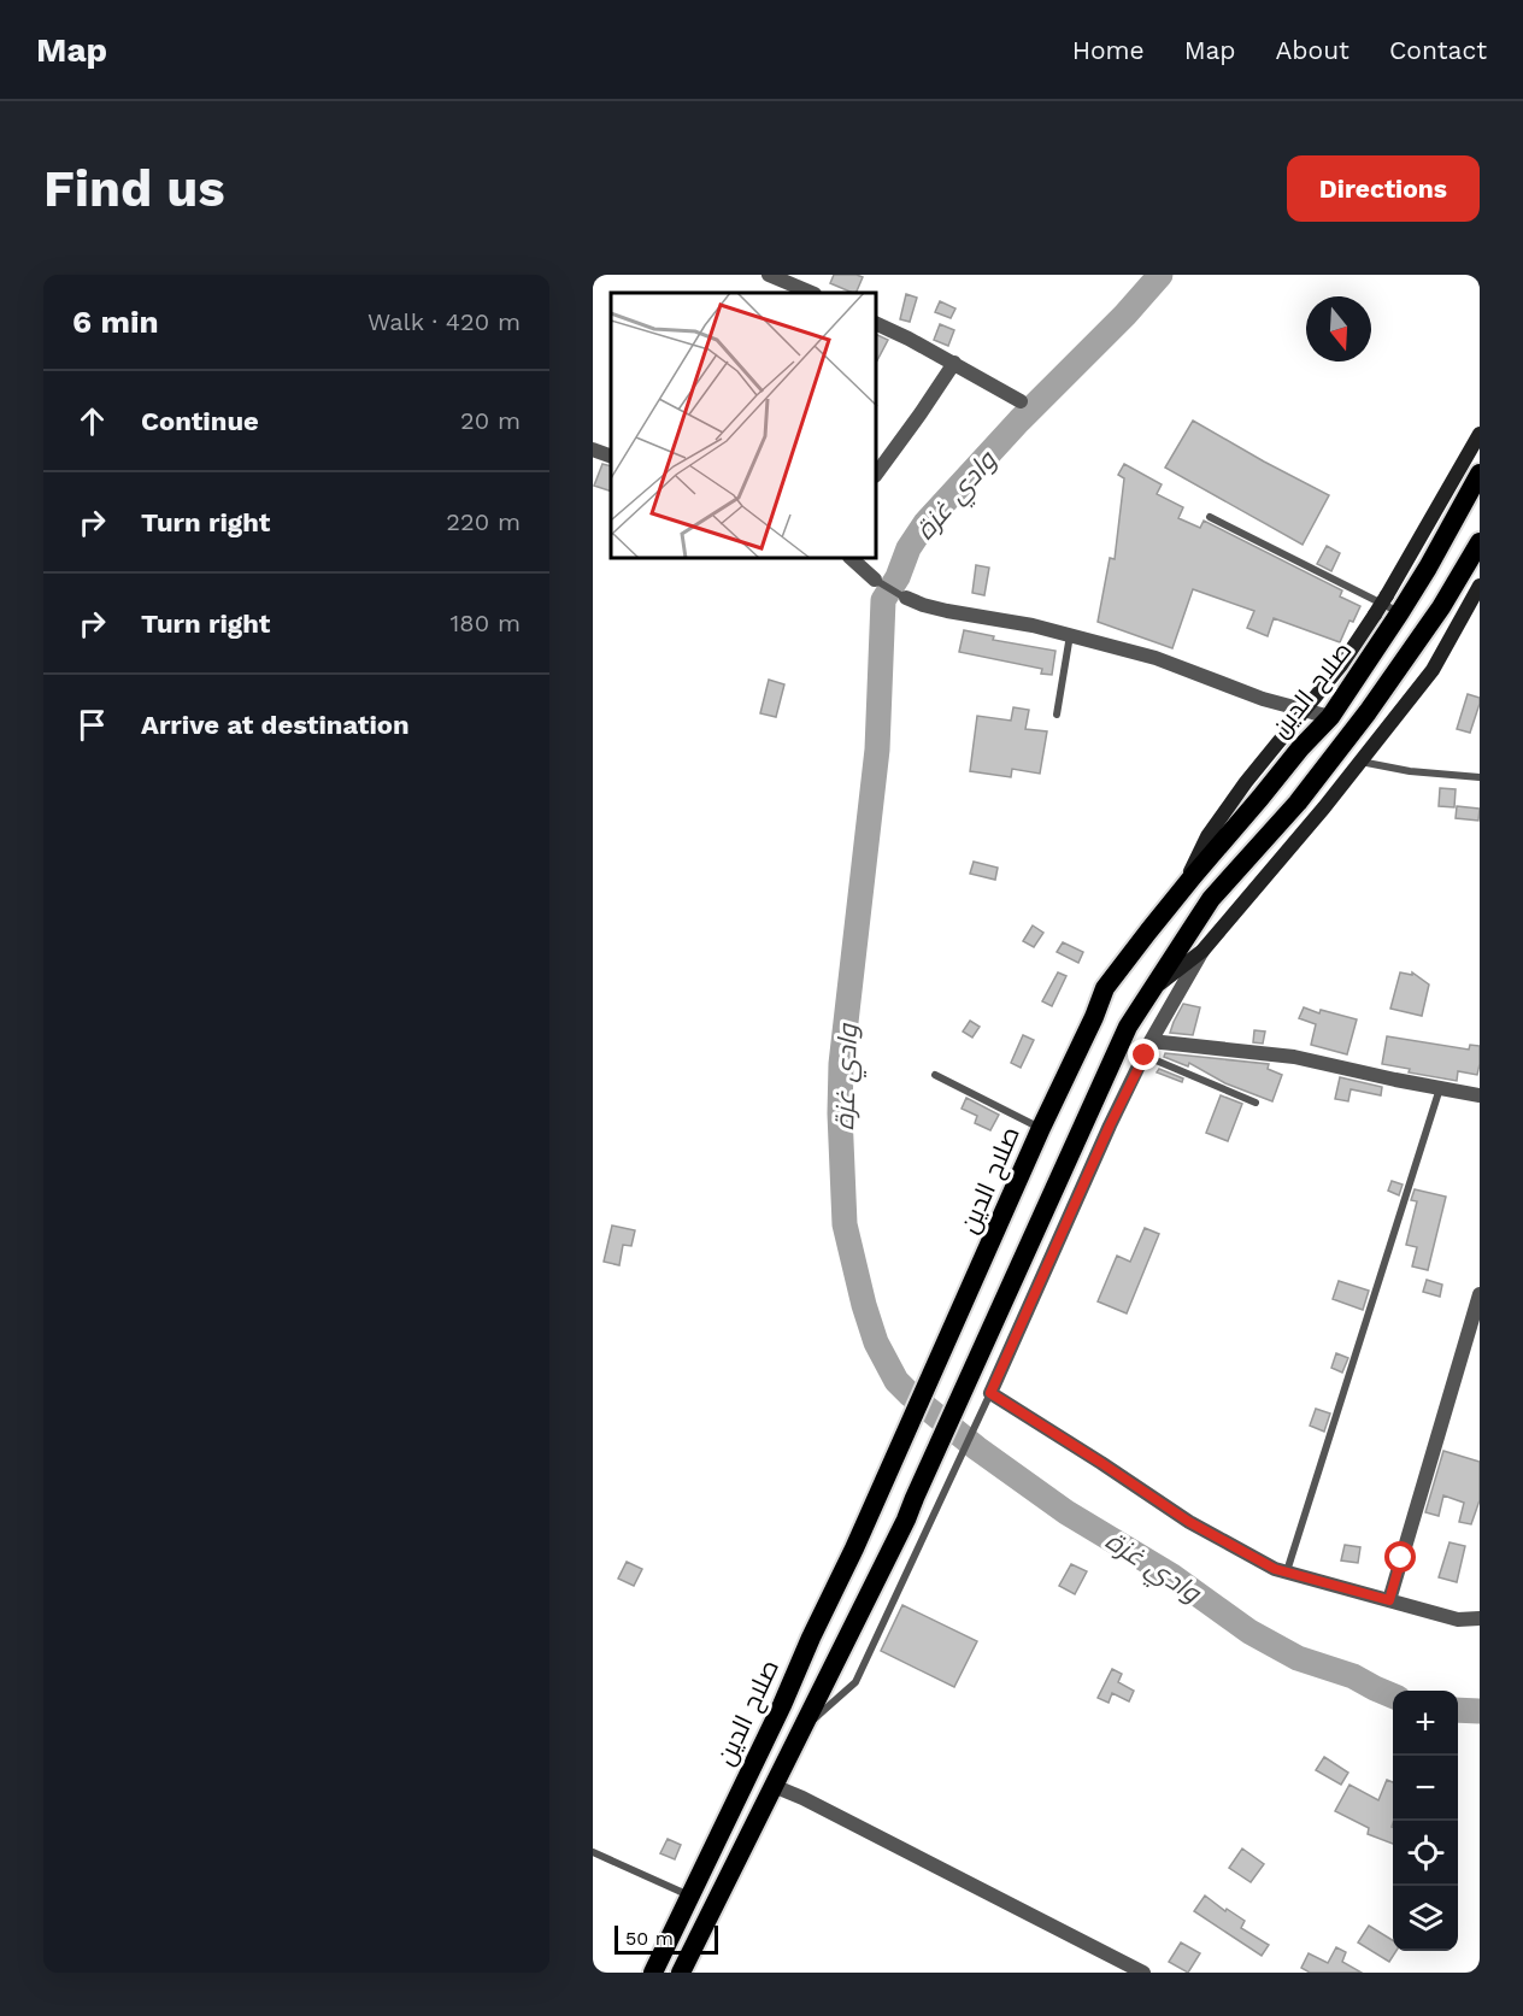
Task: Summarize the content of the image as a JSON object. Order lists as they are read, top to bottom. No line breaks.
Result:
{"streets":{"highway":["صلاح الدين"]},"water":["وادي غزة"],"scale_bar":"50 m","north":"bottom","page":{"header":"Map","nav":["Home","Map","About","Contact"],"buttons":"Directions","title":"Find us","heading":["6 min","Walk · 420 m"],"list":[["Continue","20 m"],["Turn right","220 m"],["Turn right","180 m"],"Arrive at destination"],"map_buttons":["+","−"],"scale":"50 m"}}
